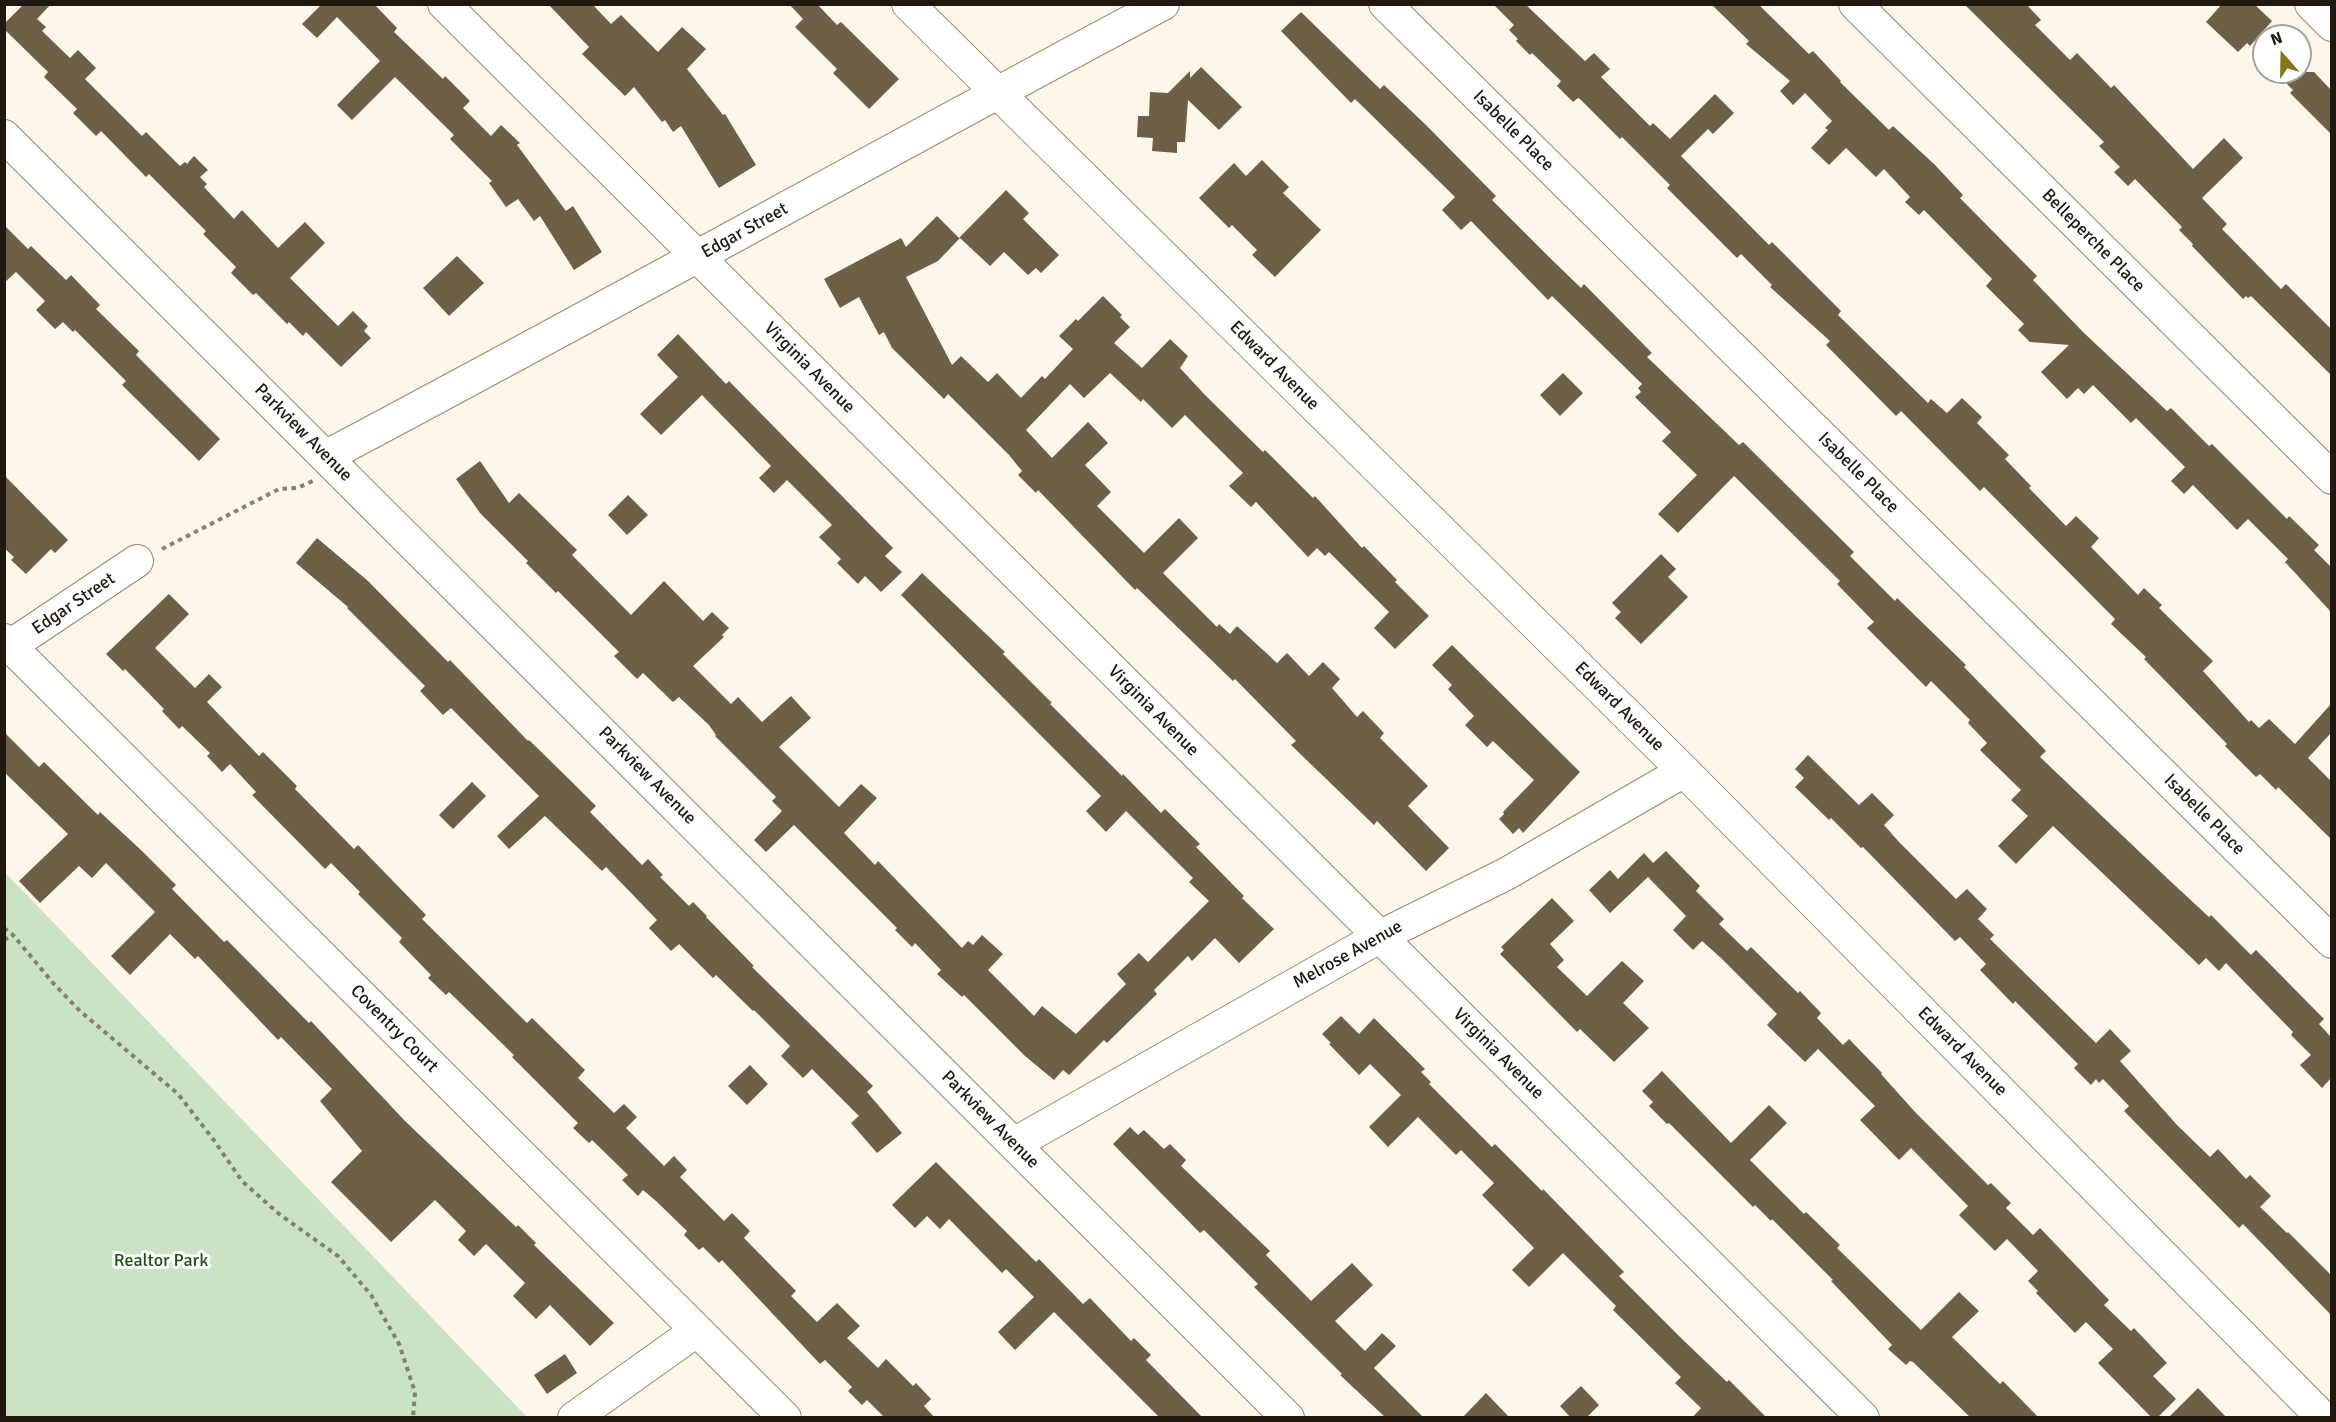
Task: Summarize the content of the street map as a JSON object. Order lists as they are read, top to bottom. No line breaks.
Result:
{"streets":{"street":["Isabelle Place","Edgar Street","Belleperche Place","Edward Avenue","Virginia Avenue","Parkview Avenue","Melrose Avenue","Coventry Court"]},"crossings":[["Edgar Street","Edward Avenue"],["Edgar Street","Virginia Avenue"],["Edgar Street","Parkview Avenue"],["Edgar Street","Coventry Court"],["Edward Avenue","Melrose Avenue"],["Virginia Avenue","Melrose Avenue"],["Parkview Avenue","Melrose Avenue"]],"parks":["Realtor Park"],"north":"top"}
